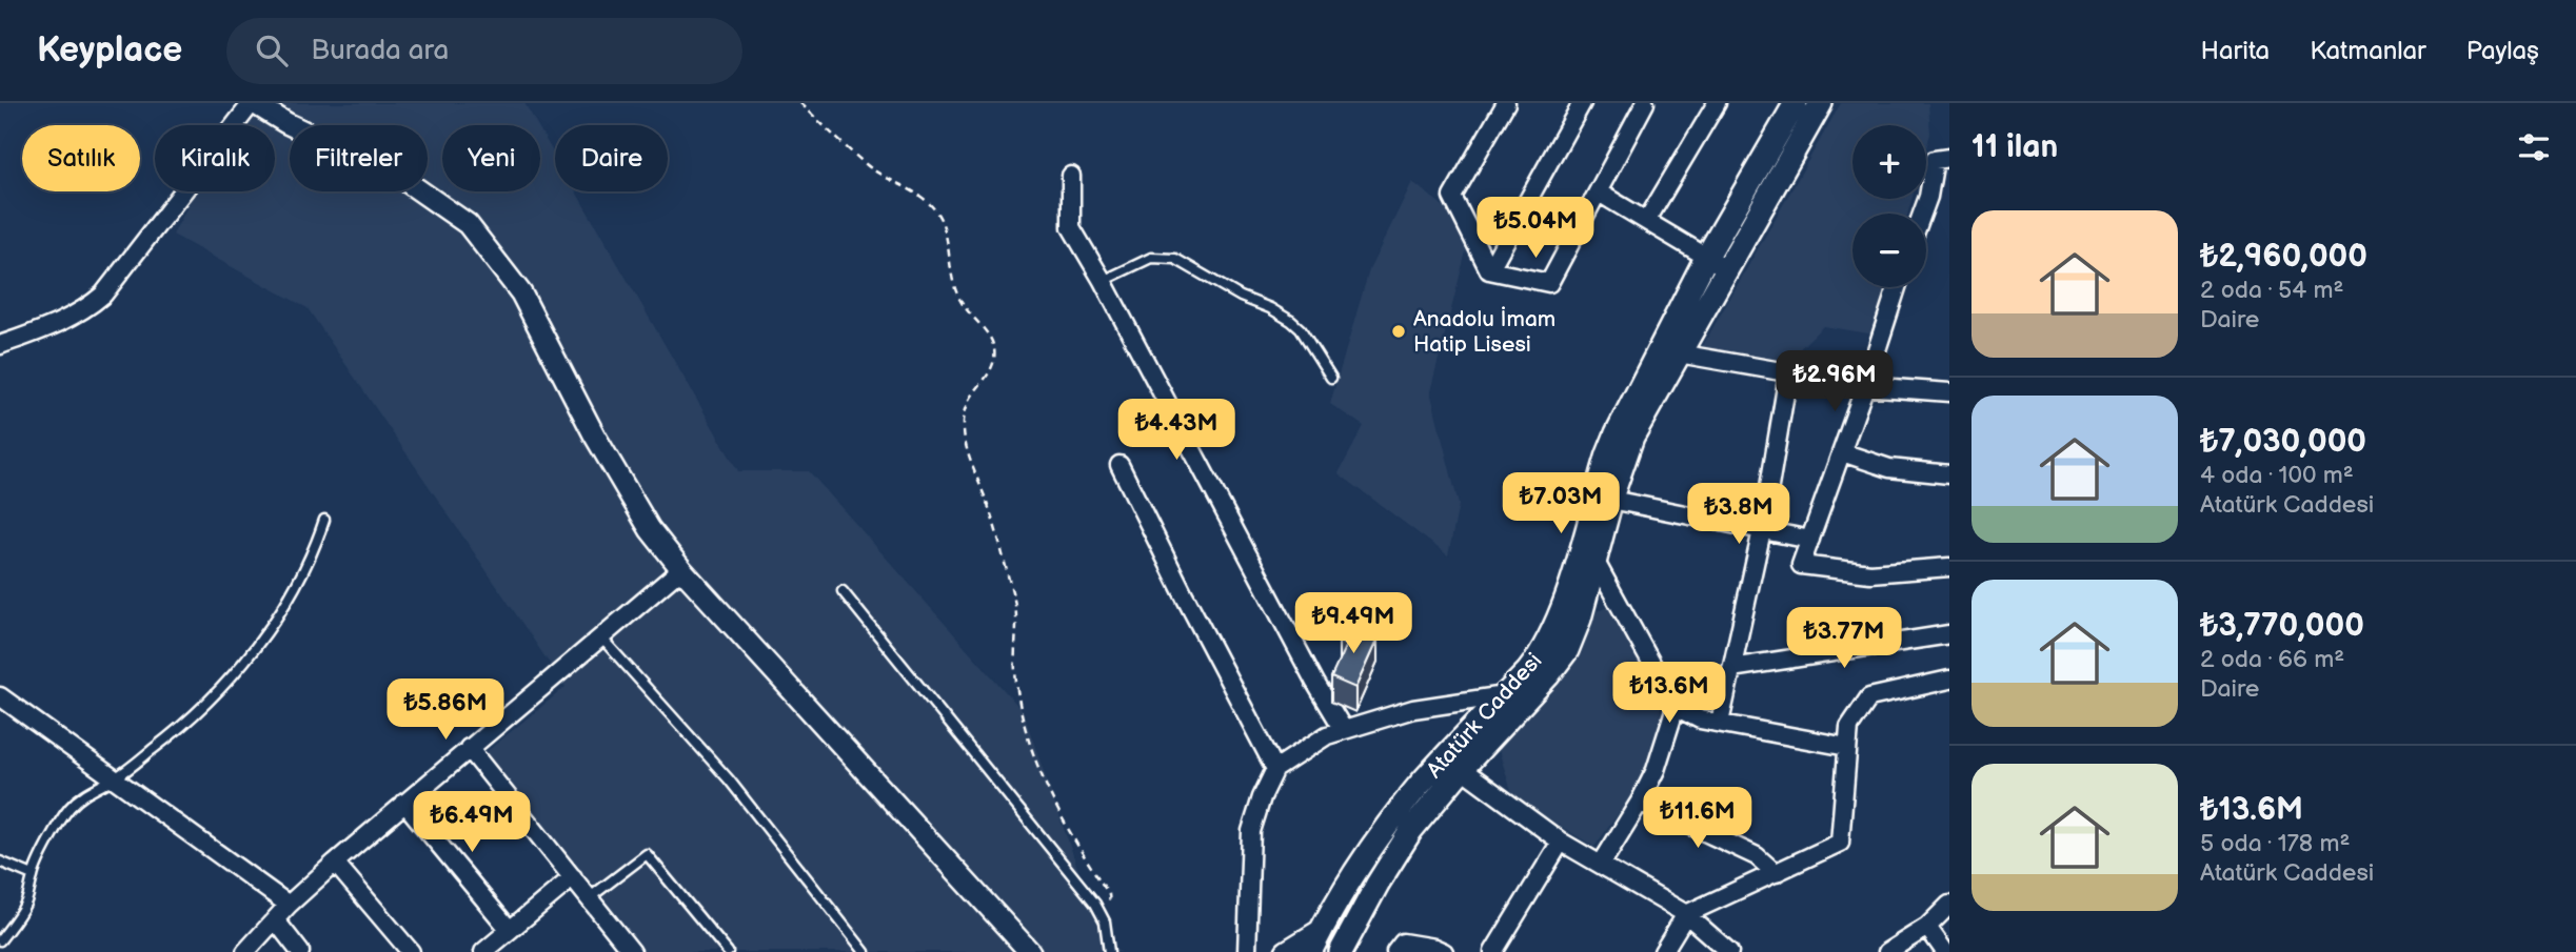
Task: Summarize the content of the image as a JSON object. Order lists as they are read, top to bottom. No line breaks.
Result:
{"streets":{"main road":["Atatürk Caddesi"]},"places":["Anadolu İmam Hatip Lisesi"],"page":{"header":"Keyplace","search":"Burada ara","nav":["Harita","Katmanlar","Paylaş"],"heading":"11 ilan","map_buttons":["+","−"],"chip":["Satılık","Kiralık","Filtreler","Yeni","Daire"],"list":[{"name":"₺2,960,000","note":"2 oda · 54 m² · Daire"},{"name":"₺7,030,000","note":"4 oda · 100 m² · Atatürk Caddesi"},{"name":"₺3,770,000","note":"2 oda · 66 m² · Daire"},{"name":"₺13.6M","note":"5 oda · 178 m² · Atatürk Caddesi"}],"price":["₺5.04M","₺2.96M","₺4.43M","₺7.03M","₺3.8M","₺9.49M","₺3.77M","₺13.6M","₺5.86M","₺11.6M","₺6.49M"]}}
